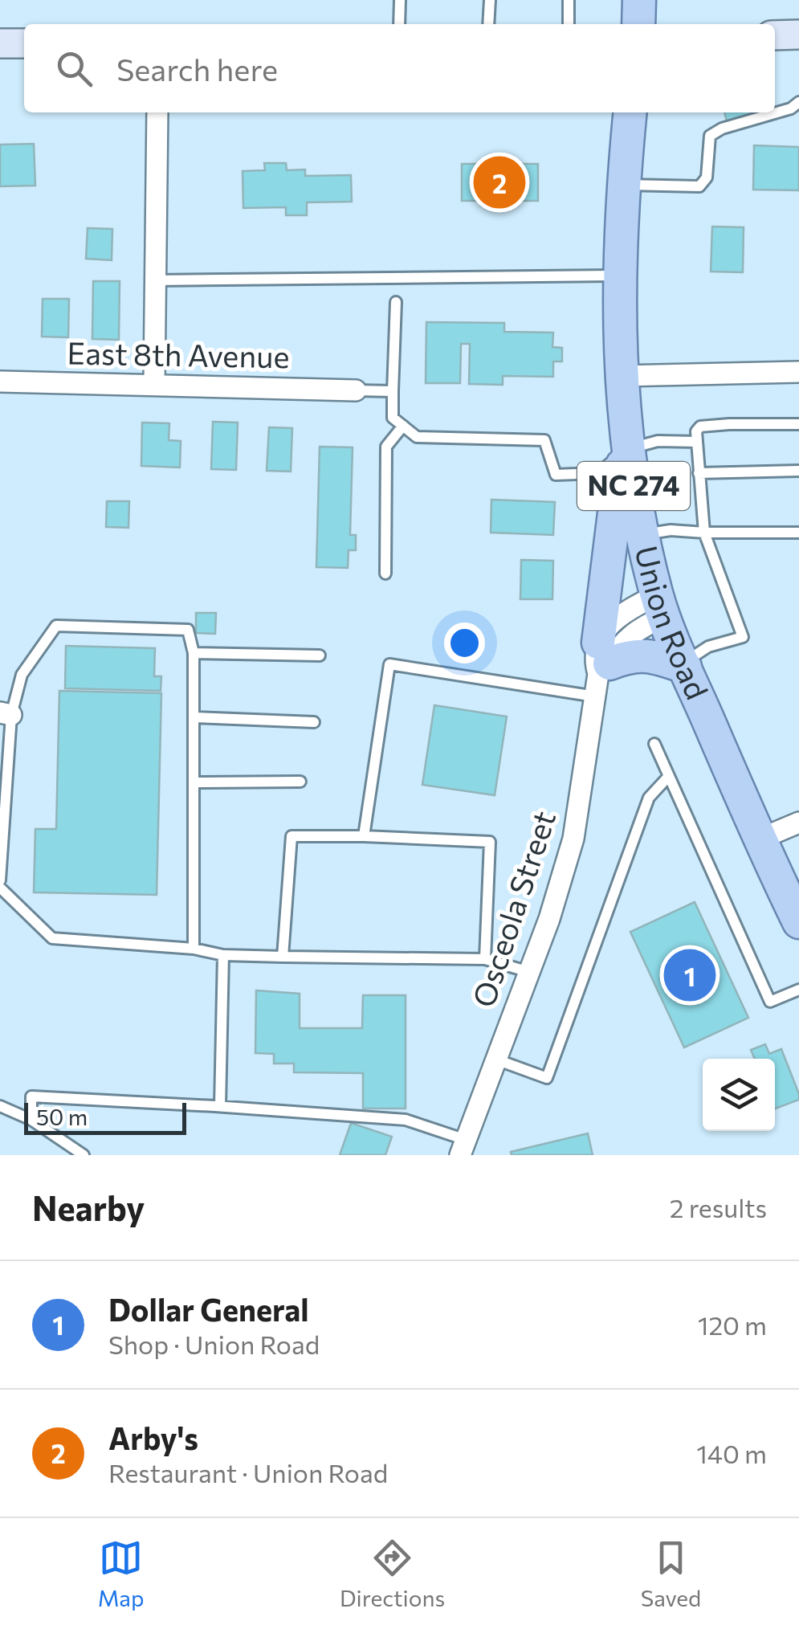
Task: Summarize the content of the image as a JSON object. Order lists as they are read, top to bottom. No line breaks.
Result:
{"streets":{"main road":["NC 274","Union Road"],"street":["East 8th Avenue","Osceola Street"]},"scale_bar":"50 m","page":{"search":"Search here","pins":["2","1"],"scale":"50 m","heading":["Nearby","2 results"],"list":[{"mark":"1","name":"Dollar General","note":"Shop · Union Road","value":"120 m"},{"mark":"2","name":"Arby's","note":"Restaurant · Union Road","value":"140 m"}],"nav":["Map","Directions","Saved"]}}
